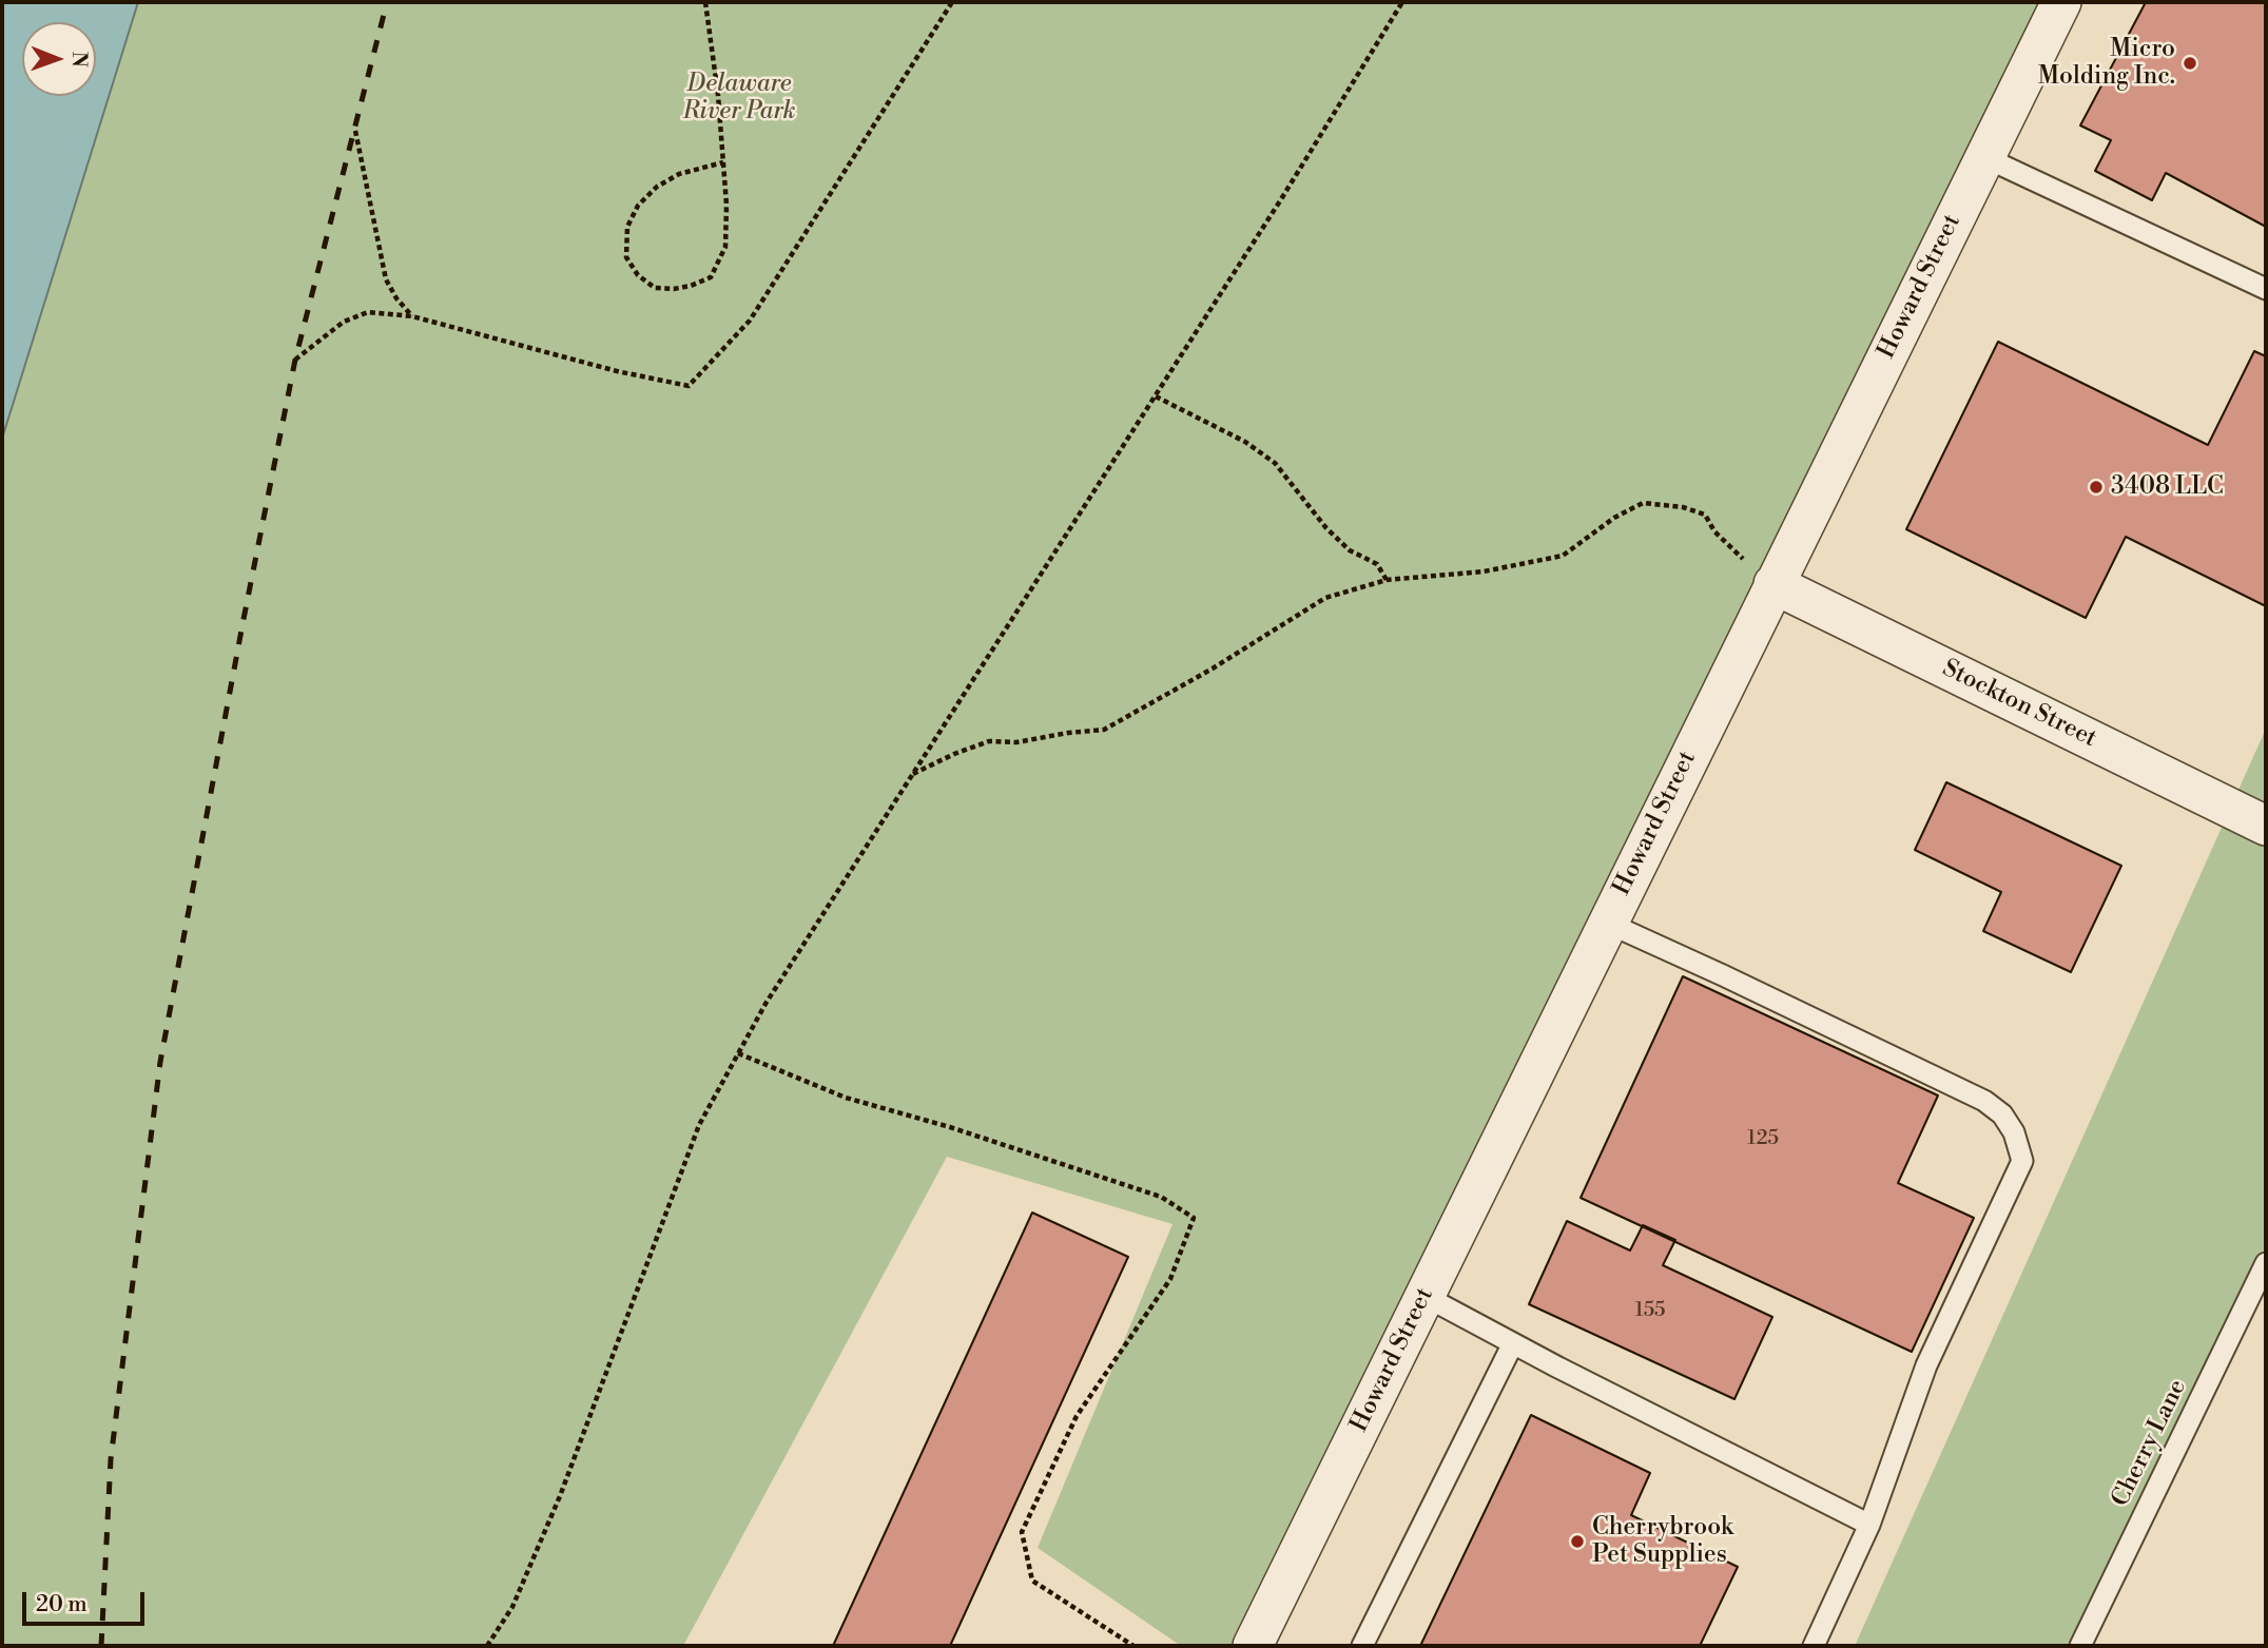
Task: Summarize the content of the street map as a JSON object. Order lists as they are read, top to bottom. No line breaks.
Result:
{"streets":{"street":["Howard Street","Stockton Street"],"lane":["Cherry Lane"]},"crossings":[["Howard Street","Stockton Street"]],"parks":["Delaware River Park"],"places":["Micro Molding Inc.","3408 LLC","Cherrybrook Pet Supplies"],"house_numbers":["125","155"],"scale_bar":"20 m","north":"right"}
